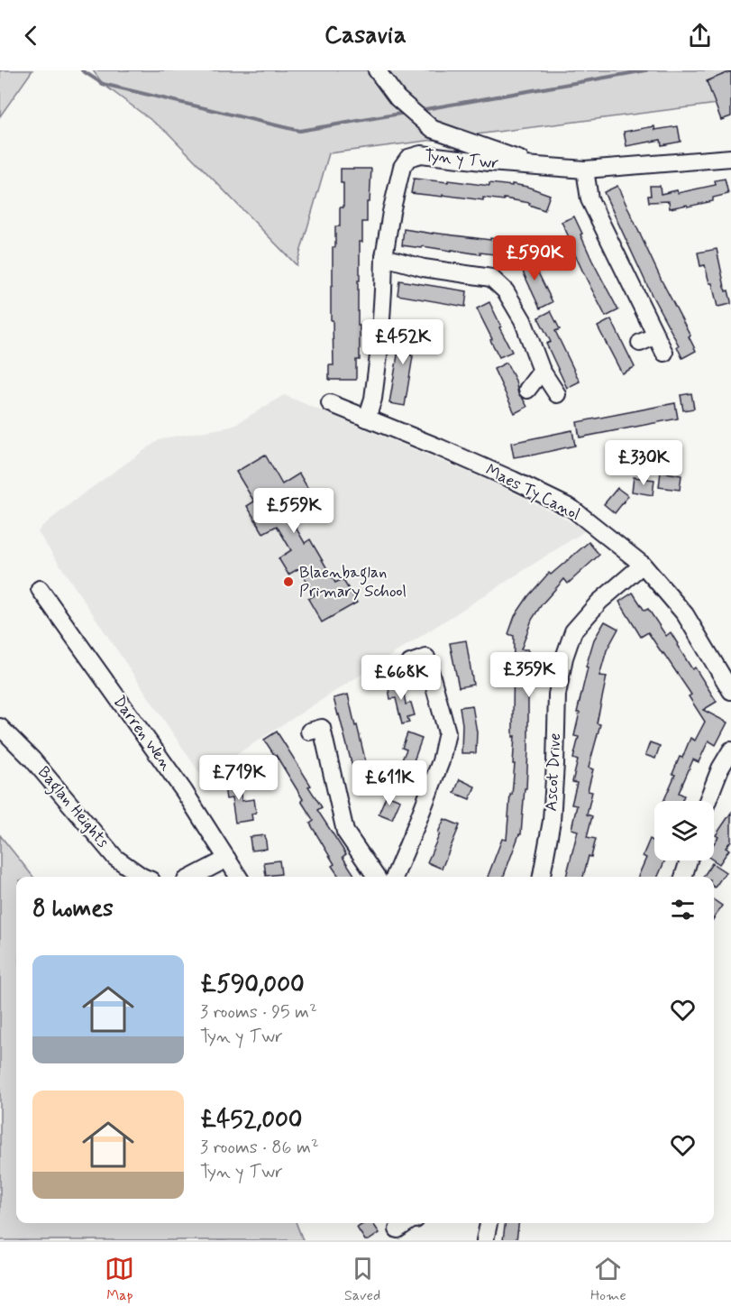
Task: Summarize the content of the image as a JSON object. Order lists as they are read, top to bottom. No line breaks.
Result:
{"streets":{"street":["Tyn y Twr","Maes Ty Canol","Darren Wen","Ascot Drive","Baglan Heights"]},"crossings":[["Tyn y Twr","Maes Ty Canol"],["Maes Ty Canol","Ascot Drive"]],"places":["Blaenbaglan Primary School"],"page":{"header":"Casavia","price":["£590K","£452K","£330K","£559K","£359K","£668K","£719K","£611K"],"heading":"8 homes","list":[{"name":"£590,000","note":"3 rooms · 95 m² · Tyn y Twr"},{"name":"£452,000","note":"3 rooms · 86 m² · Tyn y Twr"}],"tabs":["Map","Saved","Home"]}}
